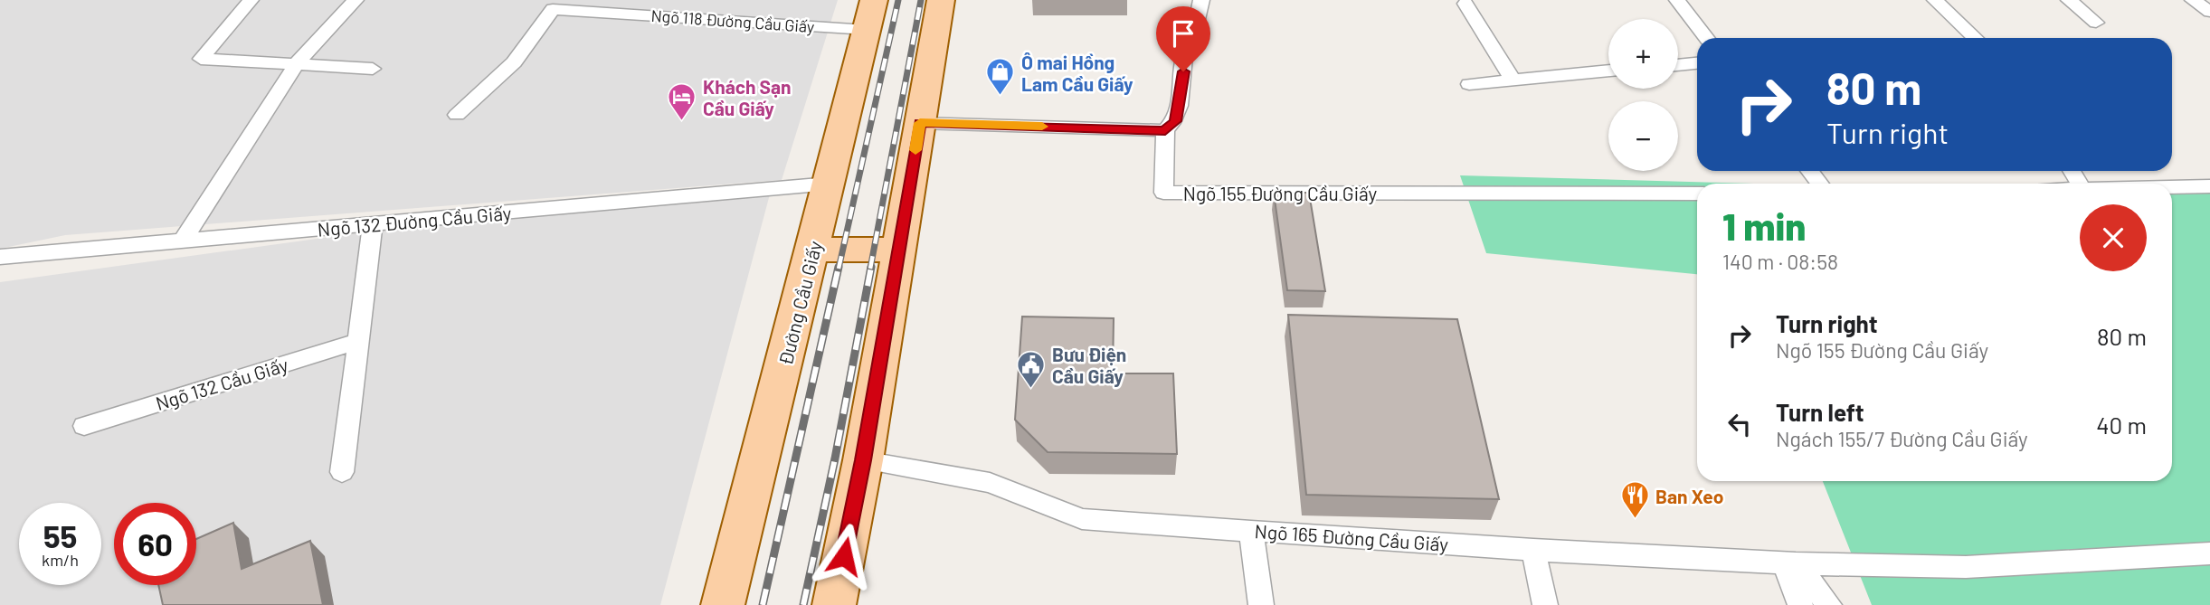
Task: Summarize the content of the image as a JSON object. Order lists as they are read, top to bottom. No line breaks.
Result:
{"streets":{"main road":["Đường Cầu Giấy"],"lane":["Ngõ 118 Đường Cầu Giấy","Ngõ 155 Đường Cầu Giấy","Ngõ 132 Đường Cầu Giấy","Ngõ 132 Cầu Giấy","Ngõ 165 Đường Cầu Giấy"]},"crossings":[["Ngõ 118 Đường Cầu Giấy","Đường Cầu Giấy"],["Ngõ 132 Đường Cầu Giấy","Đường Cầu Giấy"]],"places":{"shop":["Ô mai Hồng Lam Cầu Giấy"],"hotel":["Khách Sạn Cầu Giấy"],"public building":["Bưu Điện Cầu Giấy"],"restaurant":["Ban Xeo"]},"page":{"map_buttons":["+","−"],"turn":["80 m","Turn right"],"heading":["1 min","140 m · 08:58"],"list":[{"name":"Turn right","note":"Ngõ 155 Đường Cầu Giấy","value":"80 m"},{"name":"Turn left","note":"Ngách 155/7 Đường Cầu Giấy","value":"40 m"}],"speed":"55 km/h","limit":"60"}}
